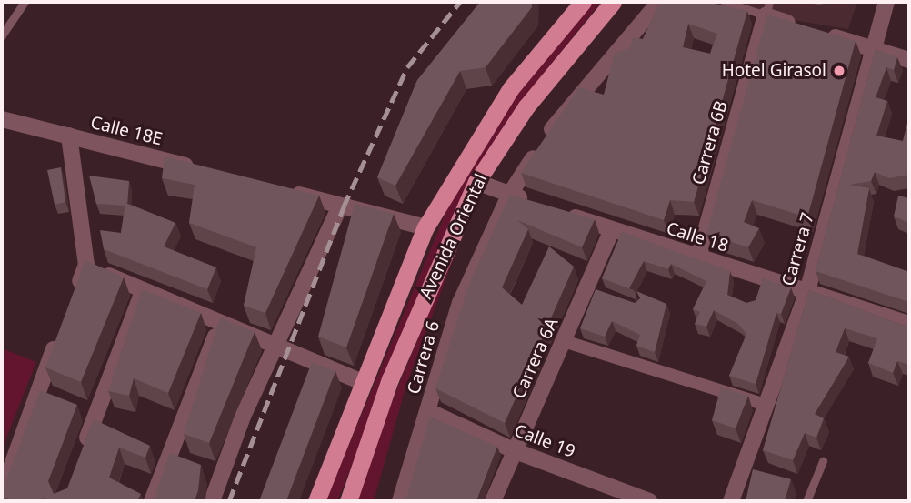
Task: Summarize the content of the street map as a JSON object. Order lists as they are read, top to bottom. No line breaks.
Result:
{"streets":{"main road":["Avenida Oriental"],"street":["Calle 18E","Carrera 6B","Calle 18","Carrera 7","Carrera 6","Carrera 6A","Calle 19"]},"crossings":[["Carrera 6B","Calle 18"],["Calle 18","Carrera 7"],["Calle 18","Carrera 6A"],["Carrera 6","Calle 19"],["Carrera 6A","Calle 19"]],"places":["Hotel Girasol"]}
